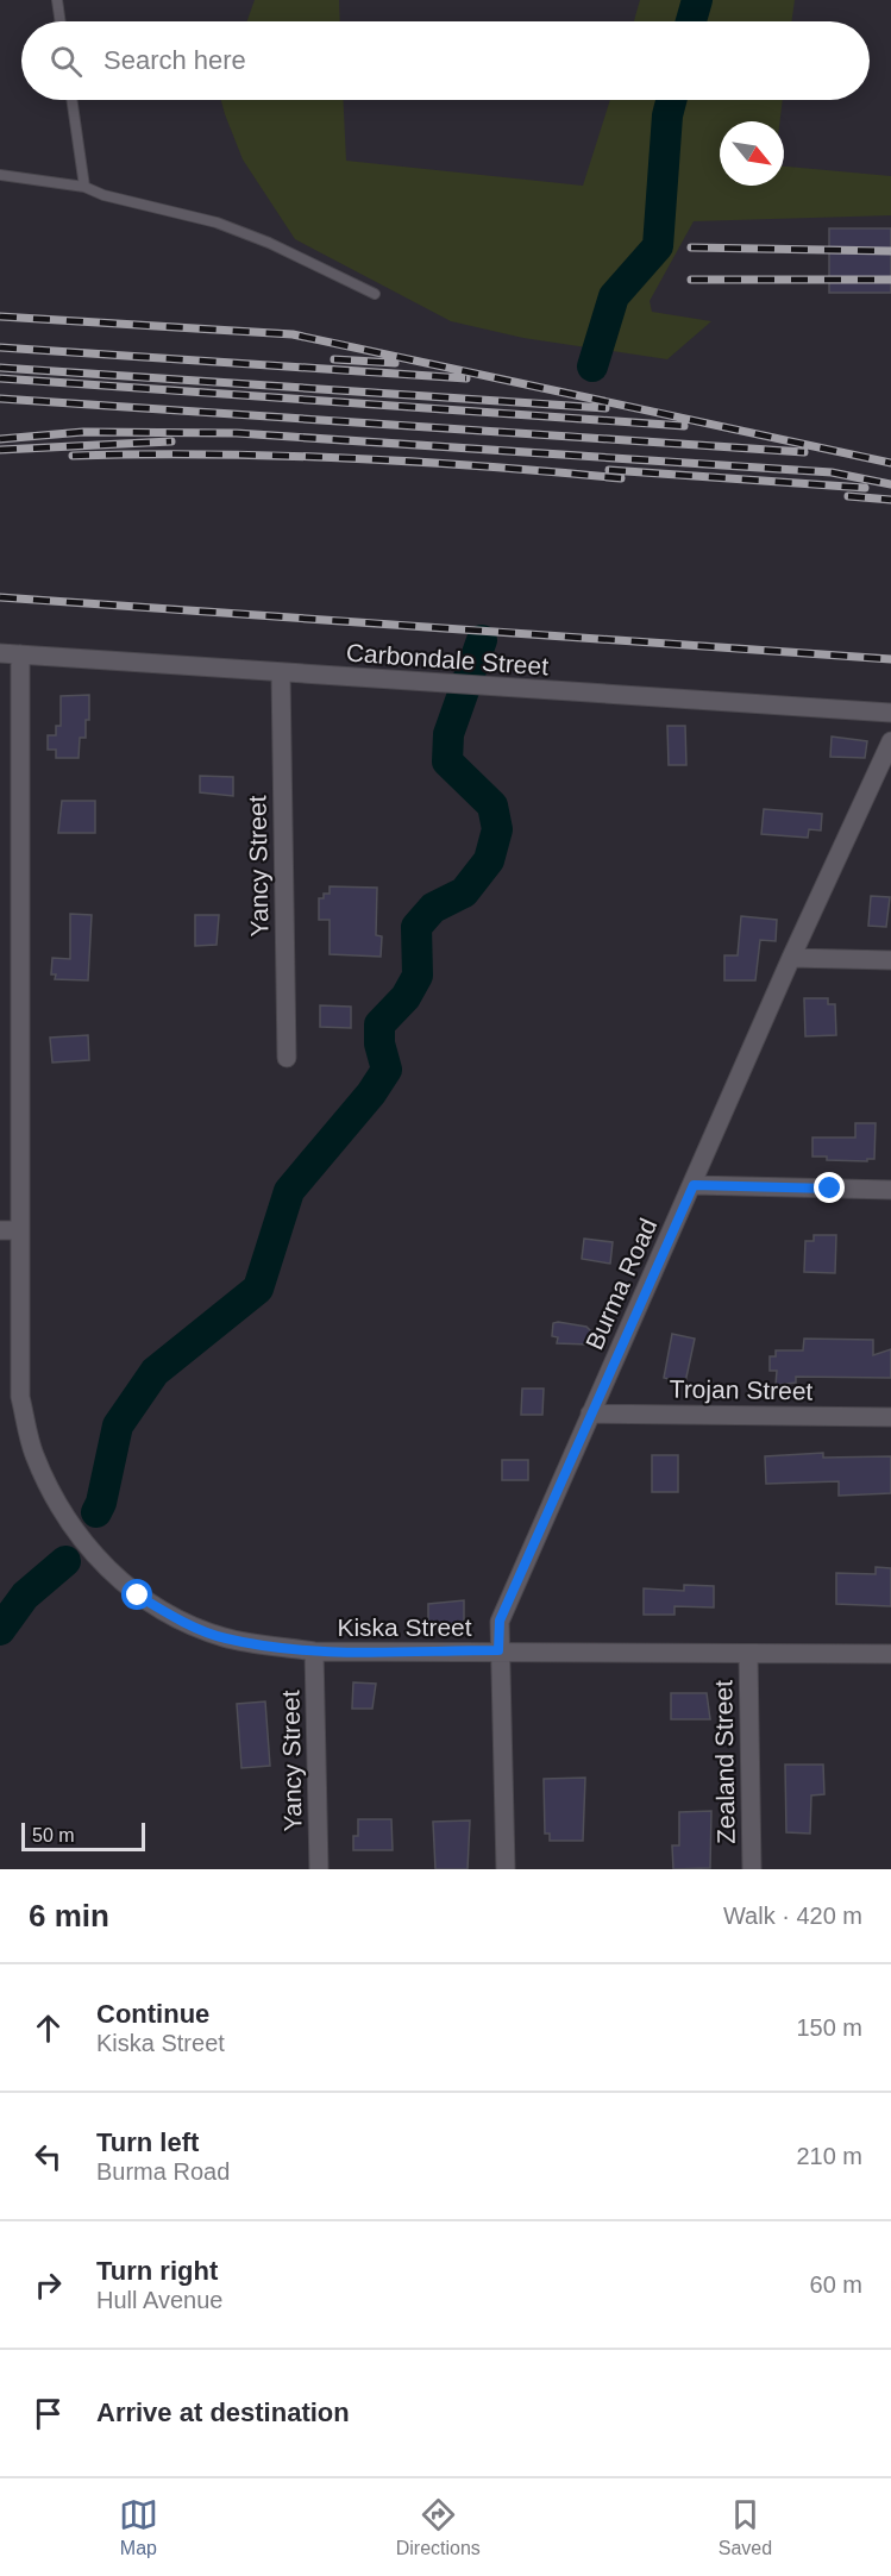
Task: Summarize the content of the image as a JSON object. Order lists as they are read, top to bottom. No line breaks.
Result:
{"streets":{"street":["Carbondale Street","Yancy Street","Burma Road","Trojan Street","Kiska Street","Zealand Street"]},"crossings":[["Carbondale Street","Yancy Street"],["Carbondale Street","Kiska Street"],["Yancy Street","Kiska Street"],["Burma Road","Trojan Street"],["Burma Road","Kiska Street"],["Kiska Street","Zealand Street"]],"scale_bar":"50 m","north":"bottom right","page":{"search":"Search here","scale":"50 m","heading":["6 min","Walk · 420 m"],"list":[["Continue","Kiska Street","150 m"],["Turn left","Burma Road","210 m"],["Turn right","Hull Avenue","60 m"],"Arrive at destination"],"nav":["Map","Directions","Saved"]}}
